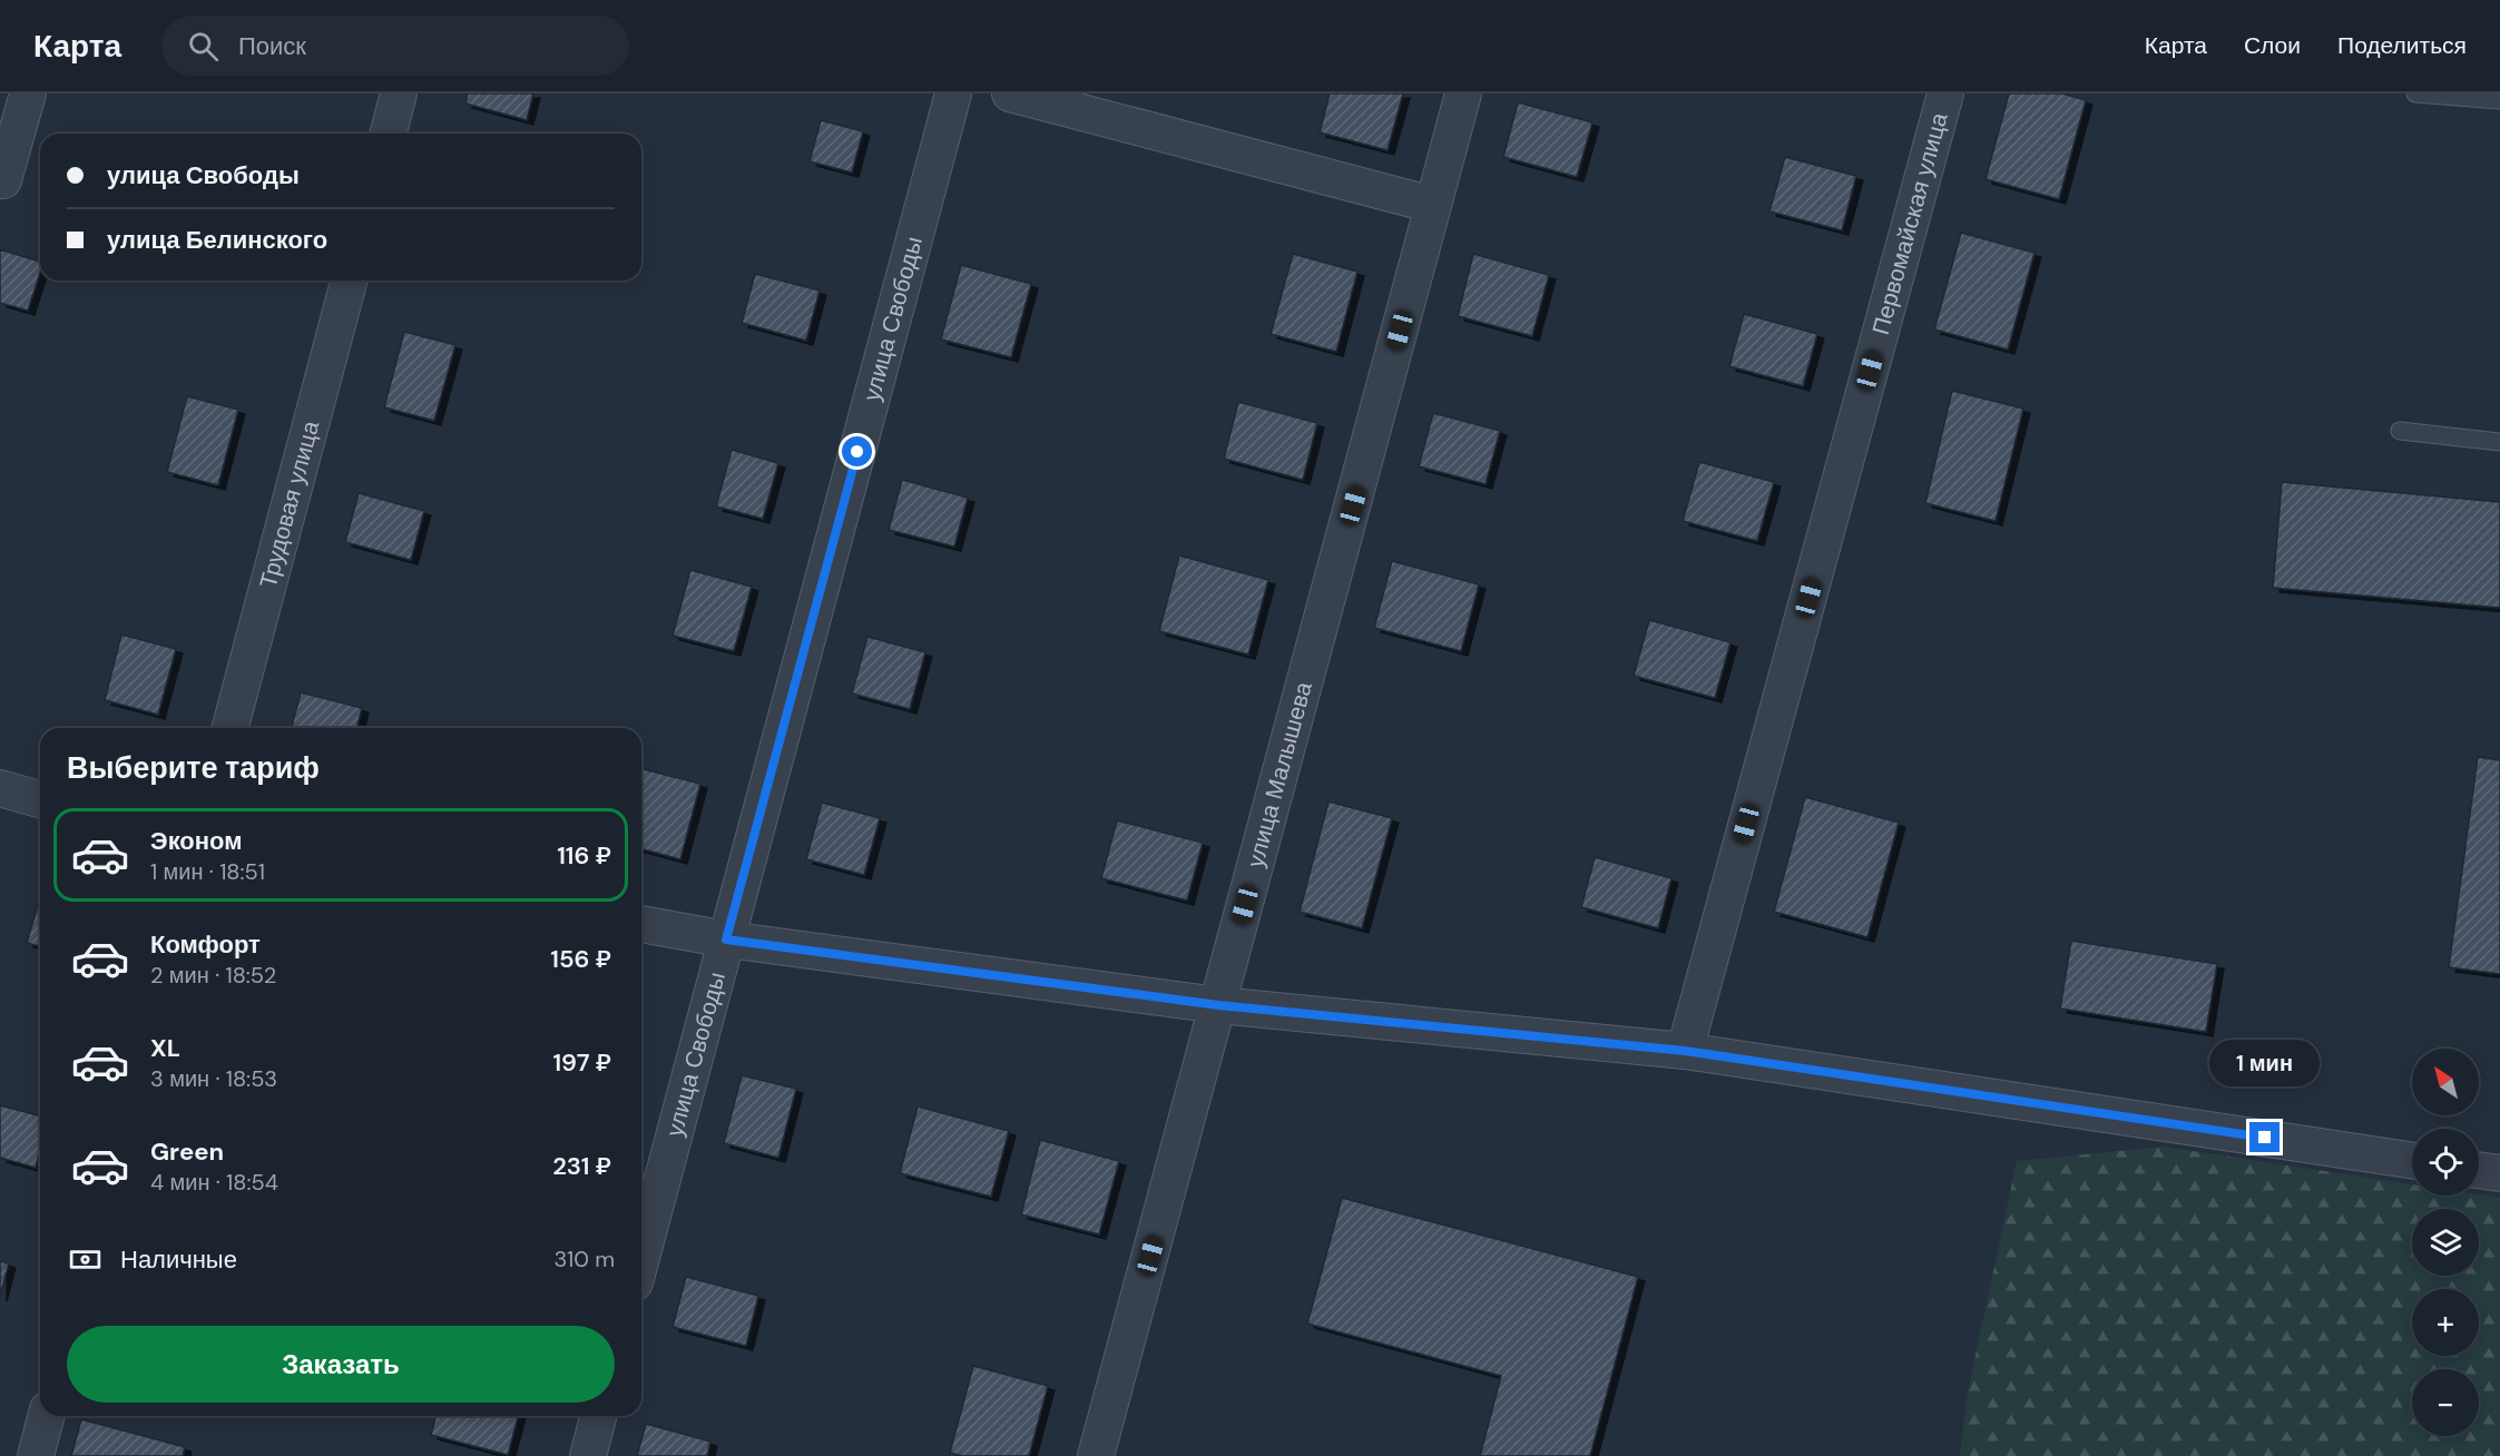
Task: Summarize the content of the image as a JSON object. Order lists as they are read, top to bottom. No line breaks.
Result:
{"streets":{"street":["Первомайская улица","улица Свободы","Трудовая улица","улица Малышева"]},"north":"top left","page":{"header":"Карта","search":"Поиск","nav":["Карта","Слои","Поделиться"],"banner":["улица Свободы","улица Белинского"],"heading":"Выберите тариф","list":[{"name":"Эконом","note":"1 мин · 18:51","value":"116 ₽"},{"name":"Комфорт","note":"2 мин · 18:52","value":"156 ₽"},{"name":"XL","note":"3 мин · 18:53","value":"197 ₽"},{"name":"Green","note":"4 мин · 18:54","value":"231 ₽"}],"bubble":"1 мин","map_buttons":["+","−"],"pay":["Наличные","310 m"],"buttons":"Заказать"}}
